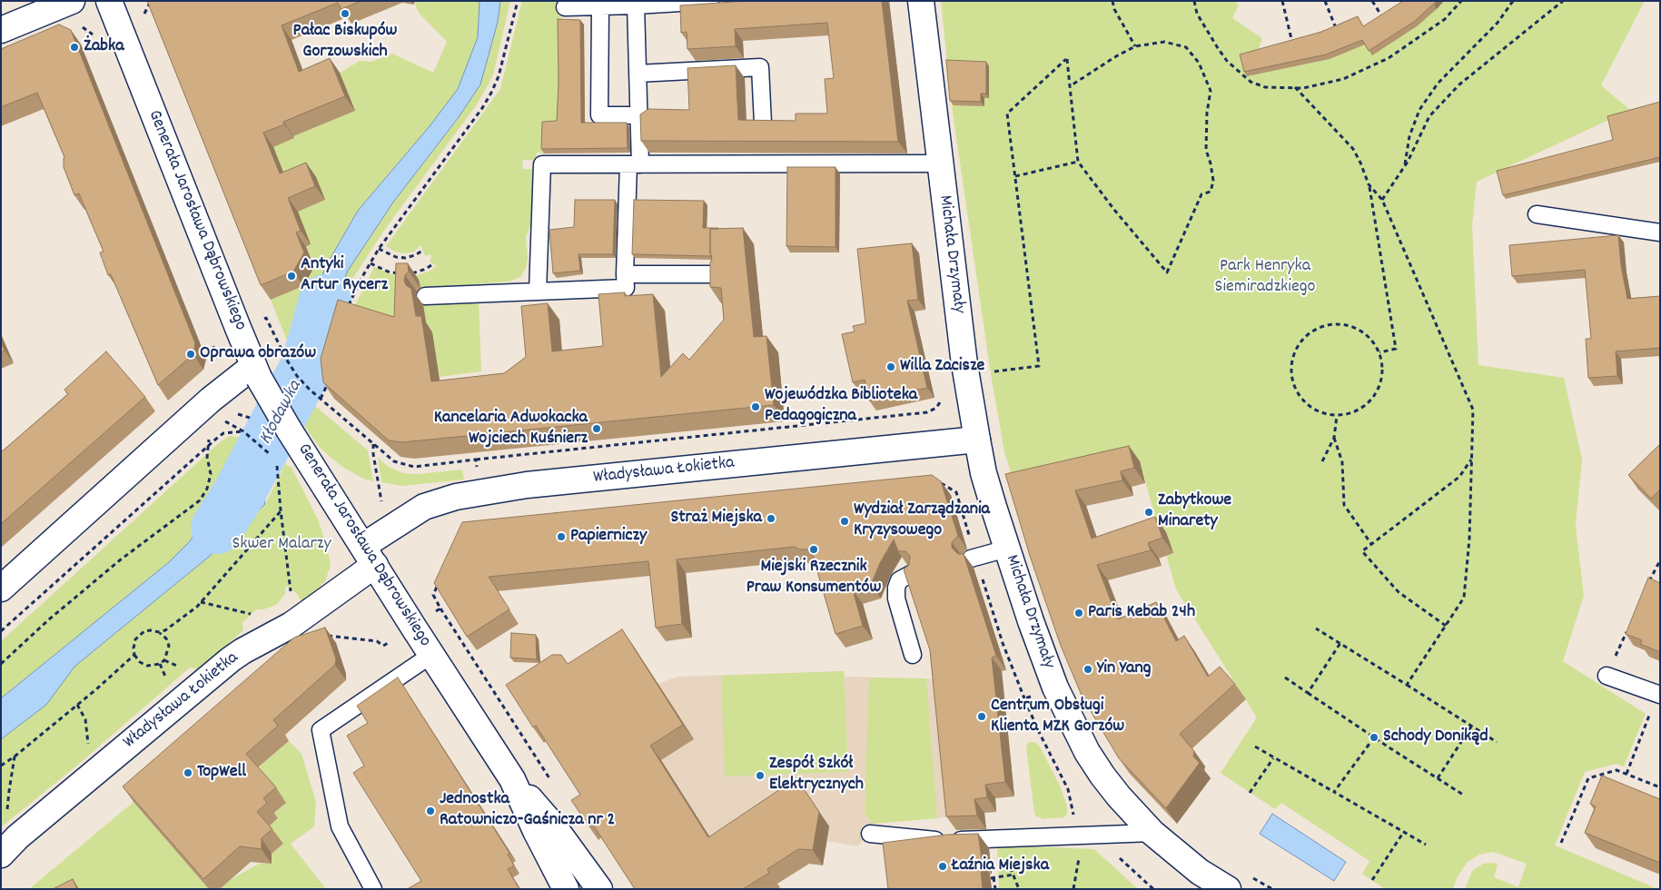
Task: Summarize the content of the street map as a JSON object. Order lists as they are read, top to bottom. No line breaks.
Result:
{"streets":{"main road":["Generała Jarosława Dąbrowskiego","Michała Drzymały","Władysława Łokietka"]},"crossings":[["Generała Jarosława Dąbrowskiego","Władysława Łokietka"],["Michała Drzymały","Władysława Łokietka"]],"water":["Kłodawka"],"parks":["Park Henryka Siemiradzkiego","Skwer Malarzy"],"places":["Pałac Biskupów Gorzowskich","Żabka","Antyki Artur Rycerz","Oprawa obrazów","Willa Zacisze","Wojewódzka Biblioteka Pedagogiczna","Kancelaria Adwokacka Wojciech Kuśnierz","Zabytkowe Minarety","Straż Miejska","Wydział Zarządzania Kryzysowego","Papierniczy","Miejski Rzecznik Praw Konsumentów","Paris Kebab 24h","Yin Yang","Centrum Obsługi Klienta MZK Gorzów","Schody Donikąd","TopWell","Zespół Szkół Elektrycznych","Jednostka Ratowniczo-Gaśnicza nr 2","Łaźnia Miejska"]}
